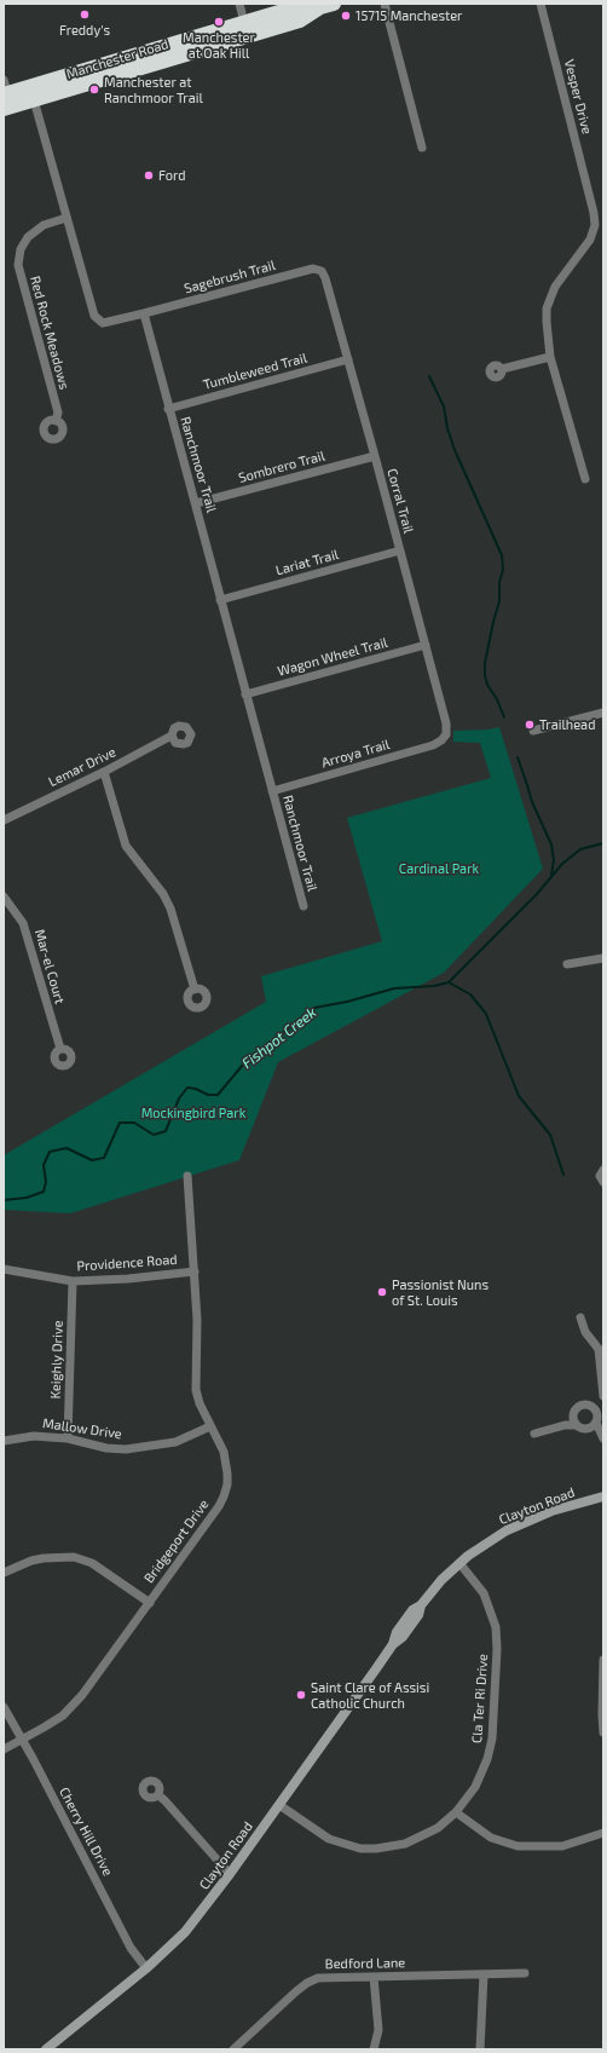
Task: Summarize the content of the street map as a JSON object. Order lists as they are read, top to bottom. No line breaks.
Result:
{"streets":{"highway":["Manchester Road"],"main road":["Clayton Road"],"street":["Vesper Drive","Sagebrush Trail","Red Rock Meadows","Tumbleweed Trail","Ranchmoor Trail","Sombrero Trail","Corral Trail","Lariat Trail","Wagon Wheel Trail","Arroya Trail","Lemar Drive","Mar-el Court","Providence Road","Keighly Drive","Mallow Drive","Bridgeport Drive","Cla Ter Ri Drive","Cherry Hill Drive","Bedford Lane"]},"crossings":[["Sagebrush Trail","Ranchmoor Trail"],["Sagebrush Trail","Corral Trail"],["Tumbleweed Trail","Ranchmoor Trail"],["Tumbleweed Trail","Corral Trail"],["Ranchmoor Trail","Sombrero Trail"],["Ranchmoor Trail","Lariat Trail"],["Ranchmoor Trail","Wagon Wheel Trail"],["Ranchmoor Trail","Arroya Trail"],["Sombrero Trail","Corral Trail"],["Corral Trail","Lariat Trail"],["Corral Trail","Wagon Wheel Trail"],["Corral Trail","Arroya Trail"],["Providence Road","Keighly Drive"],["Providence Road","Bridgeport Drive"],["Keighly Drive","Mallow Drive"],["Mallow Drive","Bridgeport Drive"],["Clayton Road","Cla Ter Ri Drive"],["Clayton Road","Cherry Hill Drive"],["Bridgeport Drive","Cherry Hill Drive"]],"water":["Fishpot Creek"],"parks":["Cardinal Park","Mockingbird Park"],"places":["Freddy's","15715 Manchester","Manchester at Oak Hill","Manchester at Ranchmoor Trail","Ford","Trailhead","Passionist Nuns of St. Louis","Saint Clare of Assisi Catholic Church"]}
